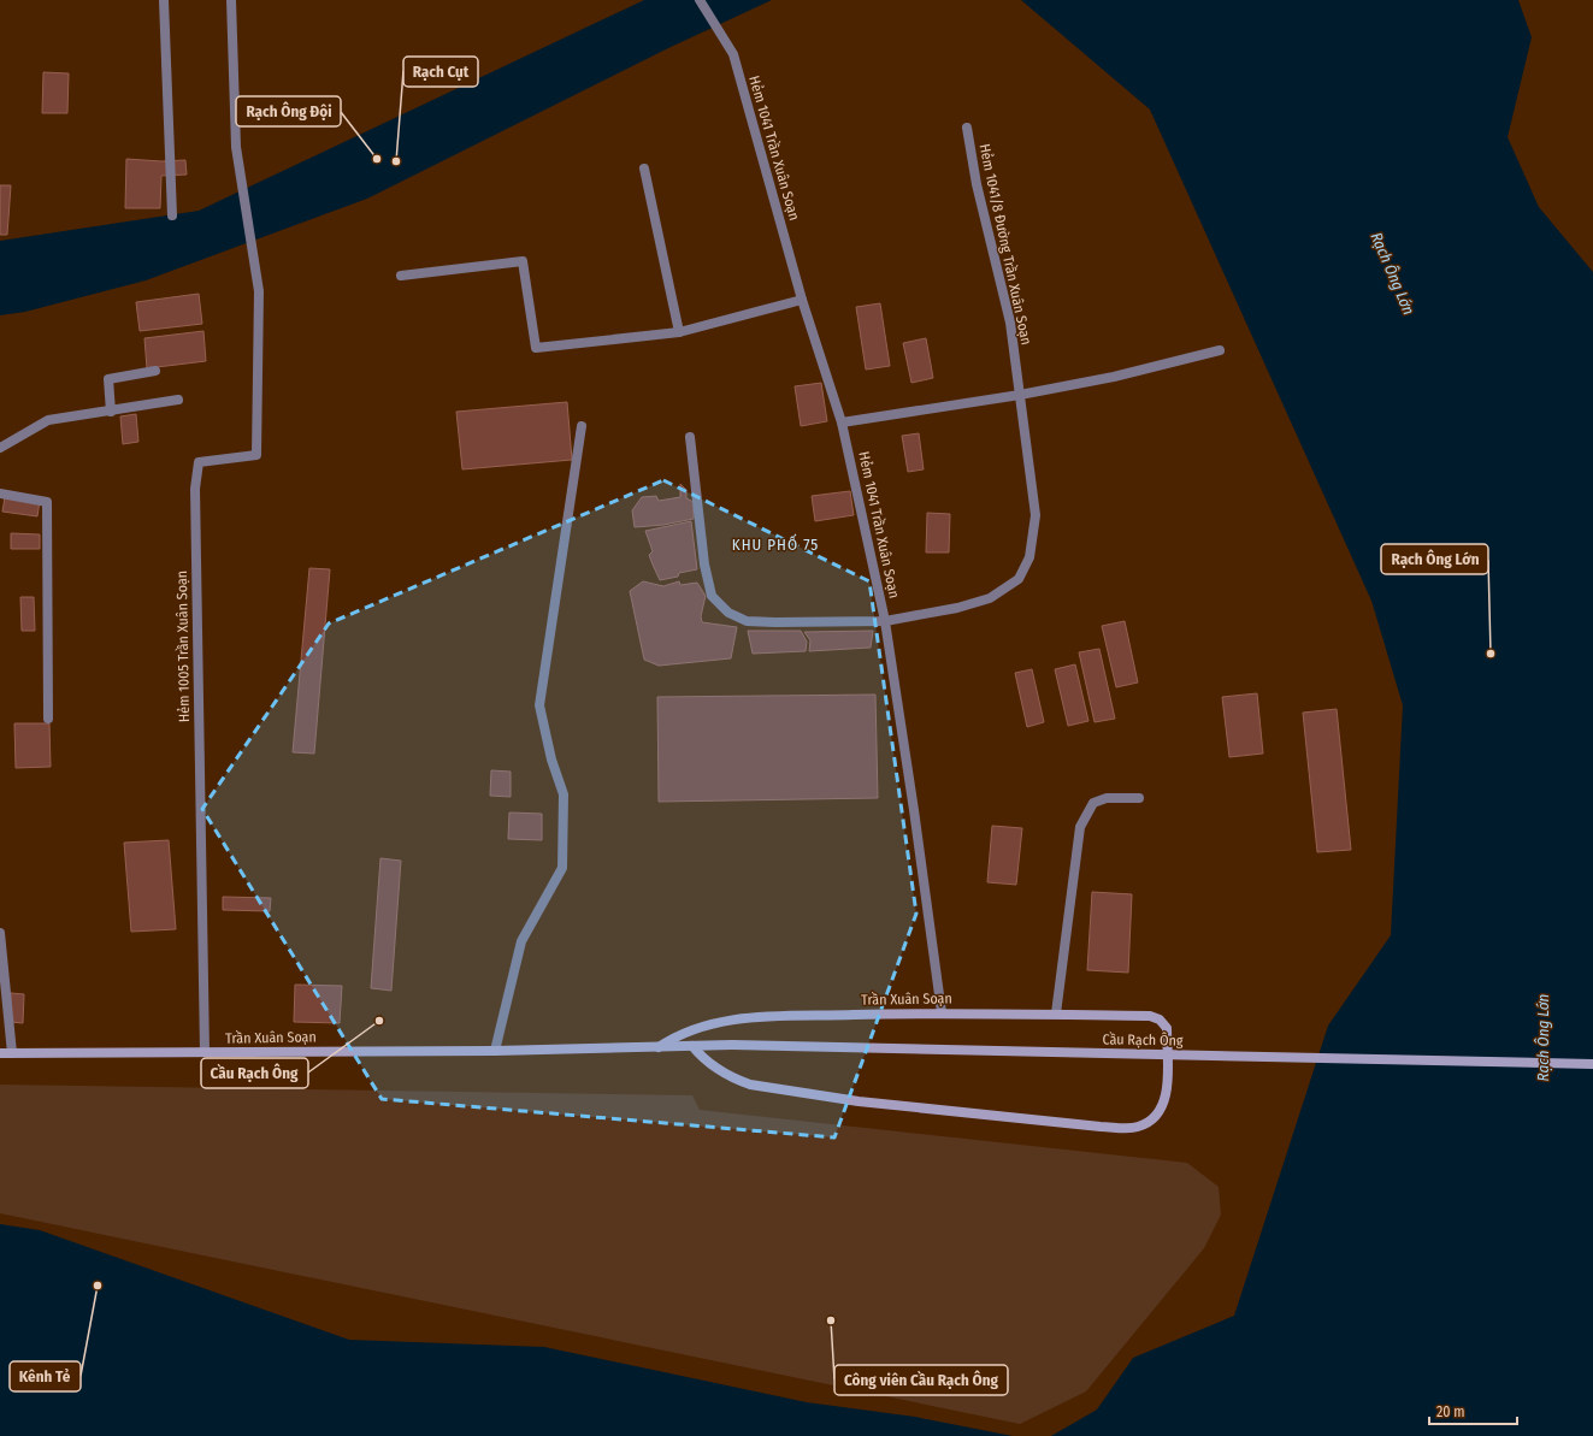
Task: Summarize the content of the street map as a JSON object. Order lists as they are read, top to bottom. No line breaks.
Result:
{"streets":{"main road":["Trần Xuân Soạn","Cầu Rạch Ông"],"street":["Hẻm 1041 Trần Xuân Soạn","Hẻm 1041/8 Đường Trần Xuân Soạn","Hẻm 1005 Trần Xuân Soạn"]},"crossings":[["Hẻm 1041 Trần Xuân Soạn","Hẻm 1041/8 Đường Trần Xuân Soạn"],["Hẻm 1041 Trần Xuân Soạn","Trần Xuân Soạn"],["Hẻm 1005 Trần Xuân Soạn","Trần Xuân Soạn"],["Trần Xuân Soạn","Cầu Rạch Ông"]],"districts":["KHU PHỐ 75"],"water":["Rạch Ông Lớn"],"places":["Rạch Ông Đội","Rạch Cụt","Rạch Ông Lớn","Cầu Rạch Ông","Kênh Tẻ","Công viên Cầu Rạch Ông"],"scale_bar":"20 m"}
